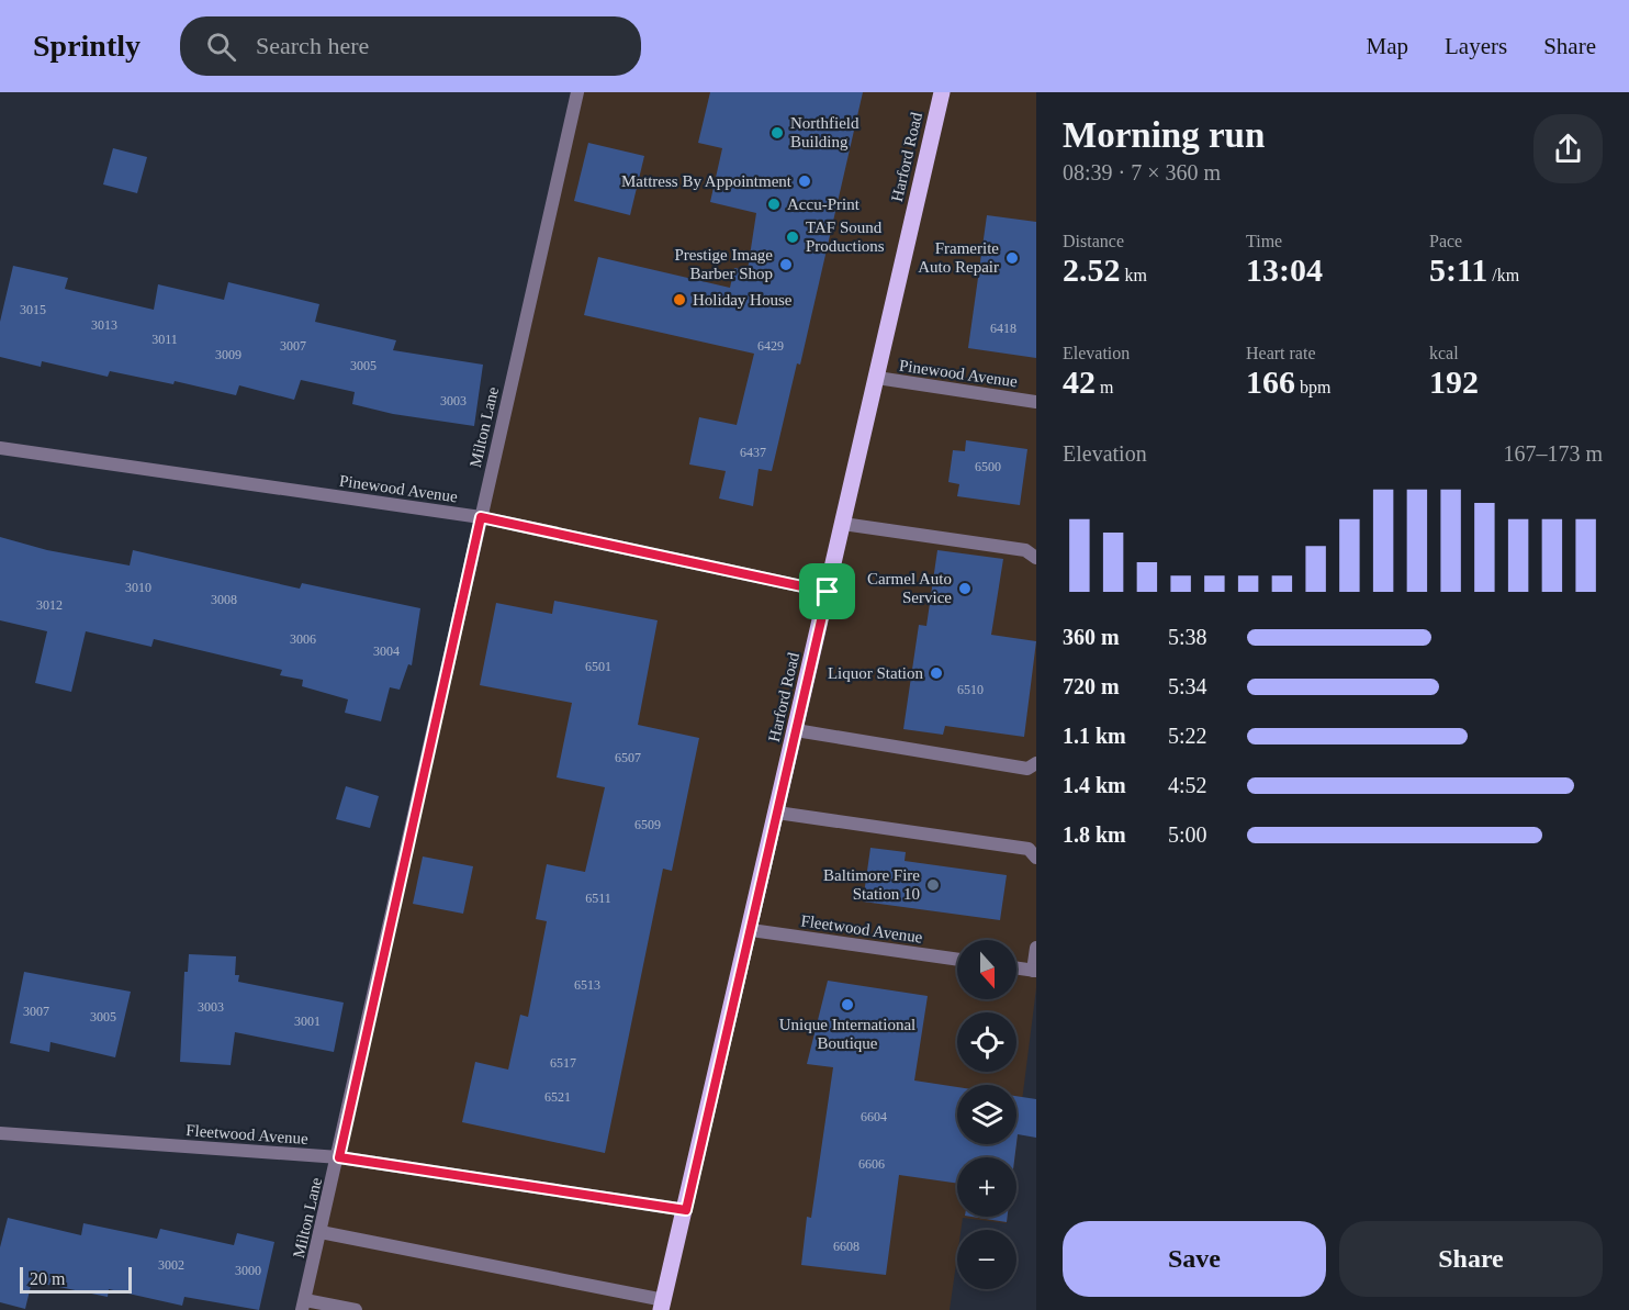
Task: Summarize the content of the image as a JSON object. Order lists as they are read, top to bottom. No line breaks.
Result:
{"streets":{"main road":["Harford Road"],"street":["Pinewood Avenue","Milton Lane","Fleetwood Avenue"]},"crossings":[["Harford Road","Pinewood Avenue"],["Harford Road","Fleetwood Avenue"],["Pinewood Avenue","Milton Lane"],["Milton Lane","Fleetwood Avenue"]],"places":["Northfield Building","Mattress By Appointment","Accu-Print","TAF Sound Productions","Framerite Auto Repair","Prestige Image Barber Shop","Holiday House","Carmel Auto Service","Liquor Station","Baltimore Fire Station 10","Unique International Boutique"],"house_numbers":["3015","3013","6418","3011","3007","6429","3009","3005","3003","6437","6500","3010","3008","3012","3006","3004","6501","6510","6507","6509","6511","6513","3003","3007","3005","3001","6517","6521","6604","6606","6608","3002","3000"],"scale_bar":"20 m","north":"bottom","page":{"header":"Sprintly","search":"Search here","nav":["Map","Layers","Share"],"heading":["Morning run","08:39 · 7 × 360 m"],"stats":[["Distance","2.52 km"],["Time","13:04"],["Pace","5:11 /km"],["Elevation","42 m"],["Heart rate","166 bpm"],["kcal","192"]],"chart":["Elevation","167–173 m"],"list":[{"name":"360 m","note":"5:38"},{"name":"720 m","note":"5:34"},{"name":"1.1 km","note":"5:22"},{"name":"1.4 km","note":"4:52"},{"name":"1.8 km","note":"5:00"}],"map_buttons":["+","−"],"buttons":["Save","Share"],"scale":"20 m"}}
